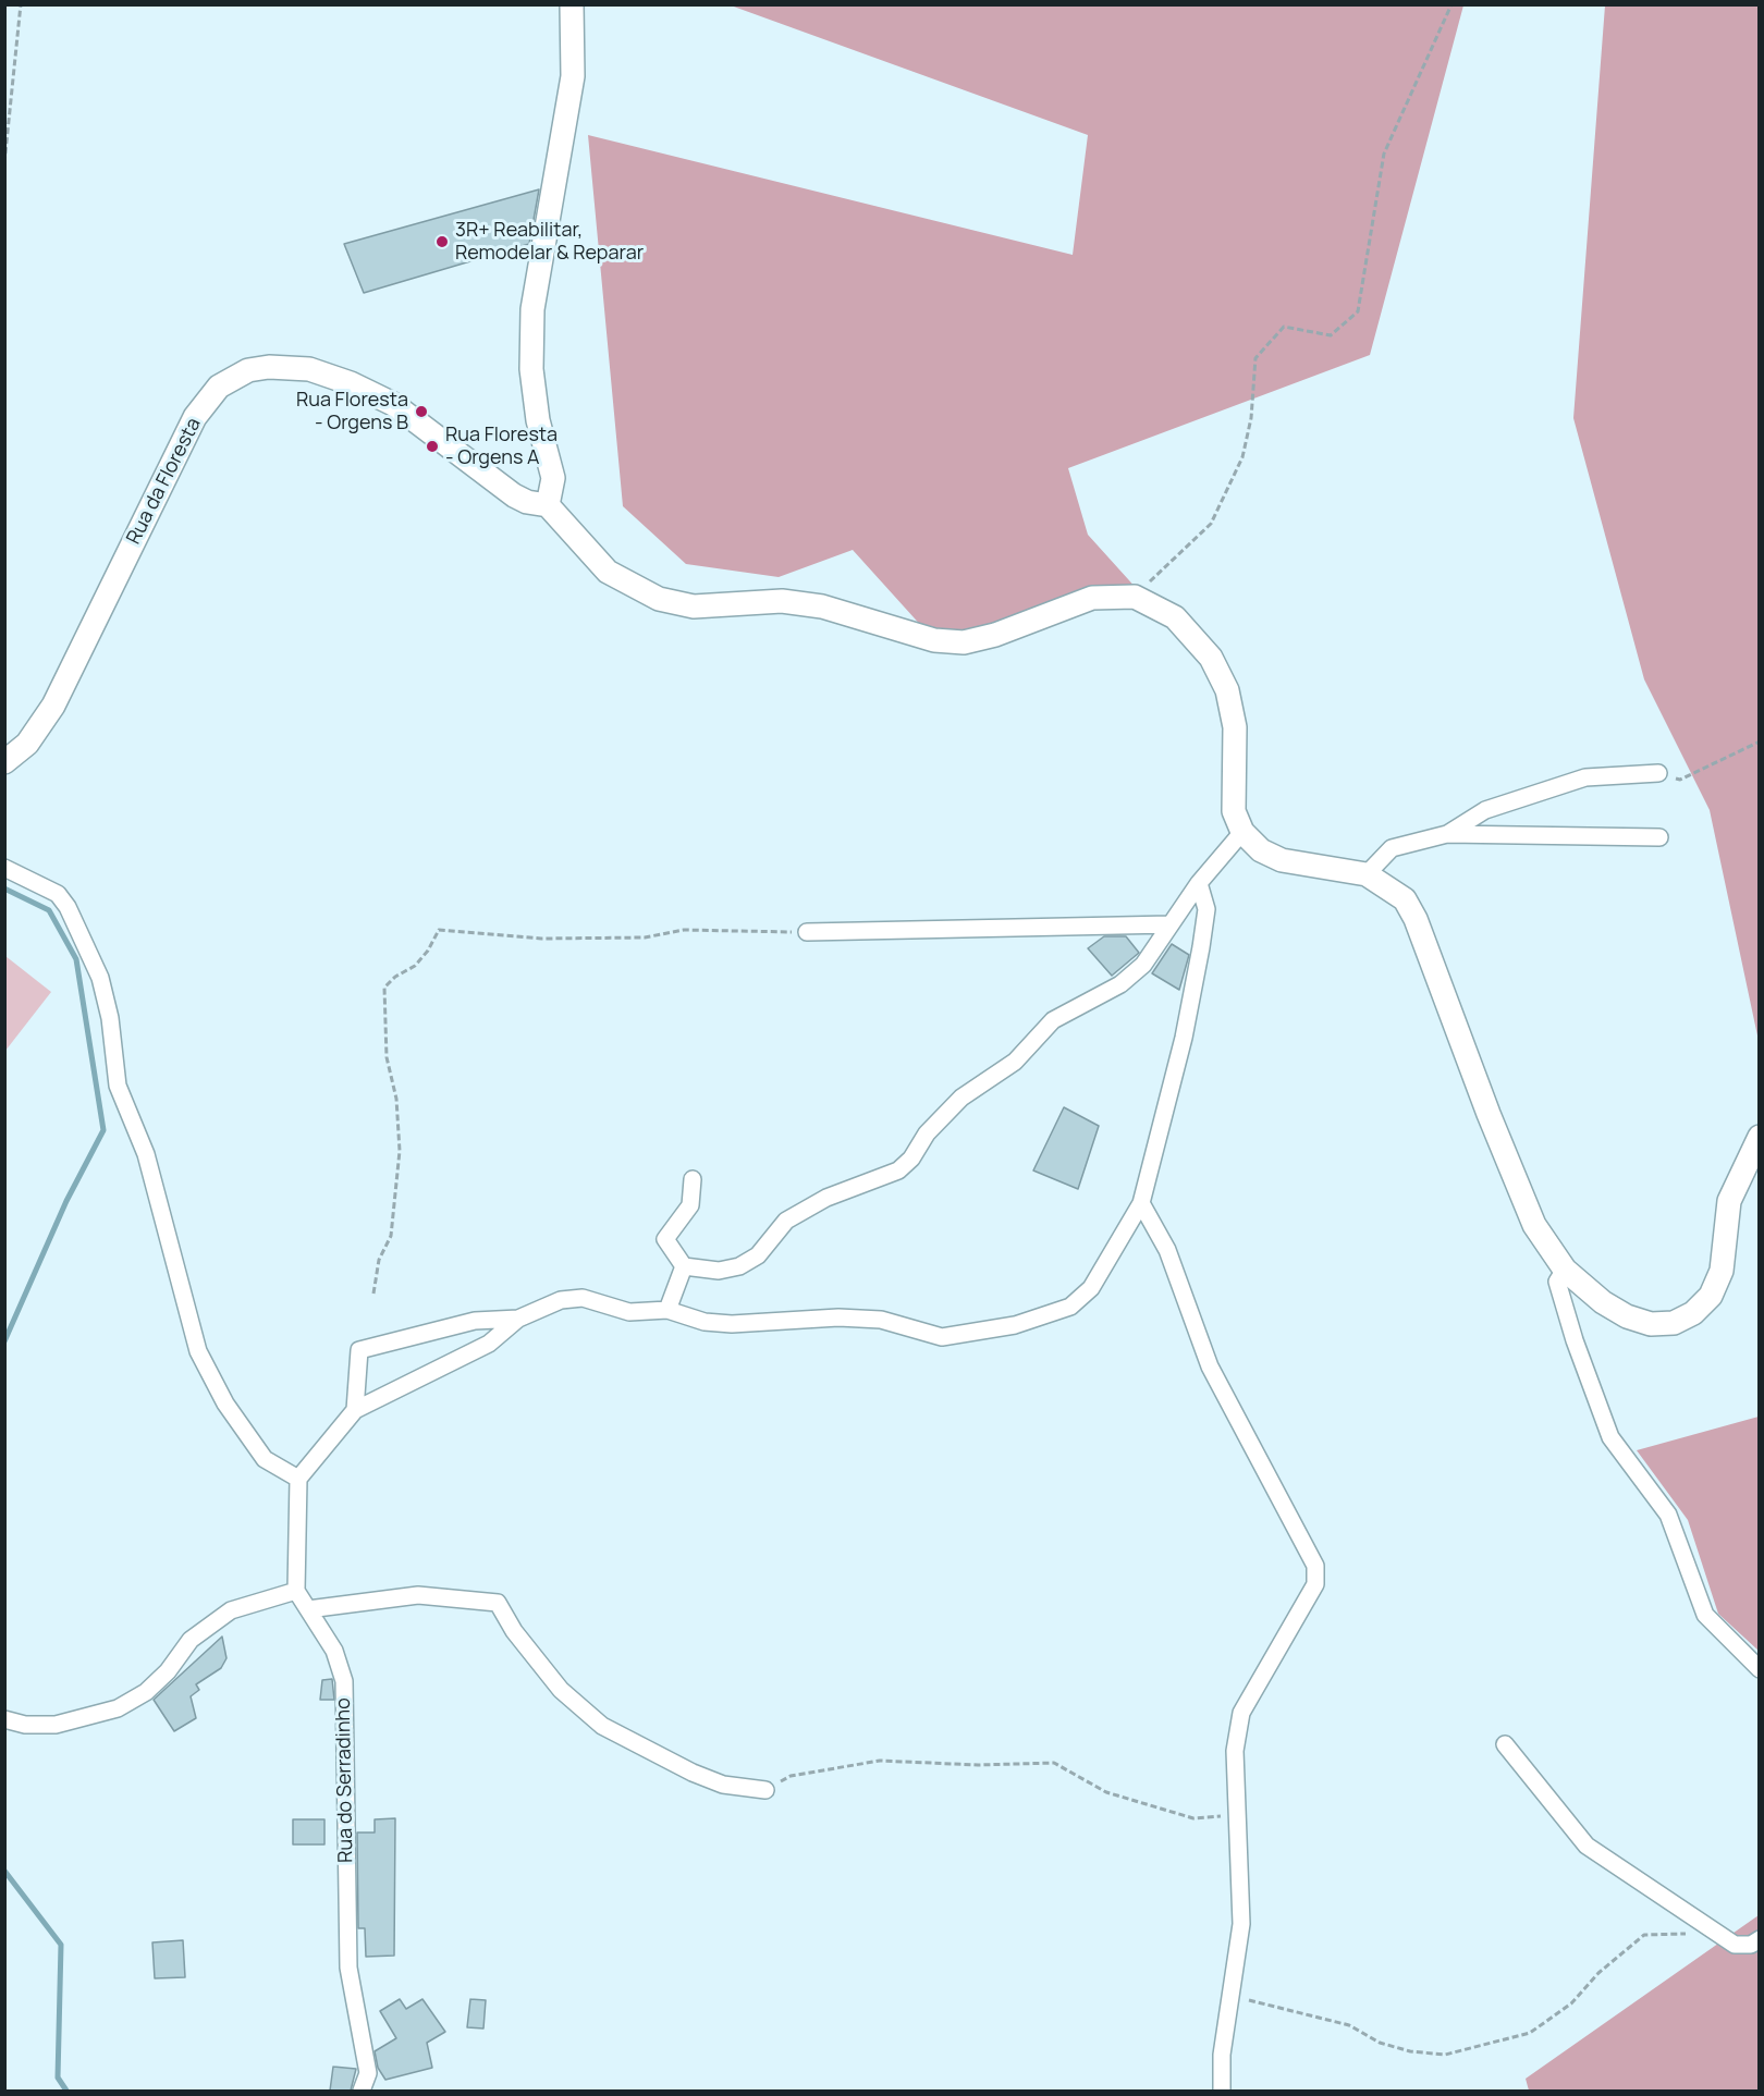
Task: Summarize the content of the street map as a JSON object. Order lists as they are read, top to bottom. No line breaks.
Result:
{"streets":{"street":["Rua da Floresta","Rua do Serradinho"]},"places":["3R+ Reabilitar, Remodelar & Reparar","Rua Floresta - Orgens B","Rua Floresta - Orgens A"]}
